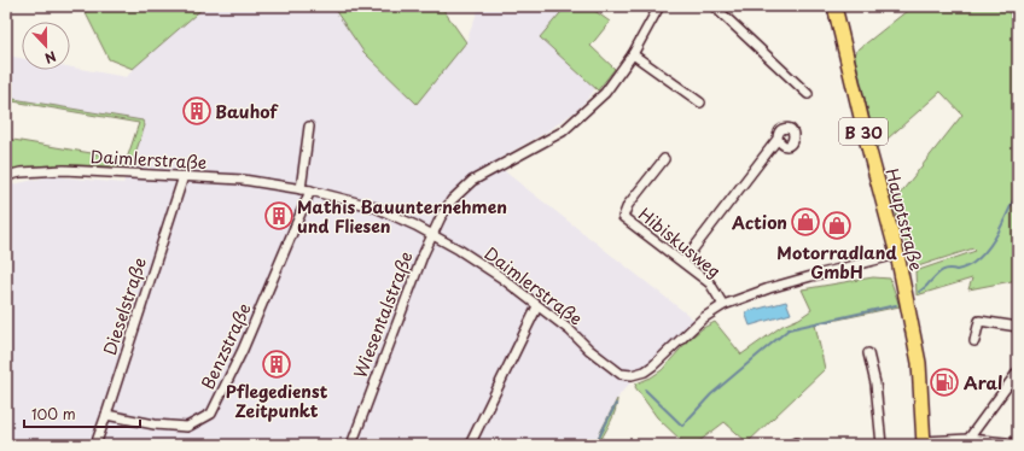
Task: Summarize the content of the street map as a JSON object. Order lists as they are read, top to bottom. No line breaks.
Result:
{"streets":{"main road":["B 30","Hauptstraße"],"street":["Daimlerstraße","Hibiskusweg","Dieselstraße","Wiesentalstraße","Benzstraße"]},"crossings":[["Daimlerstraße","Hauptstraße"],["Daimlerstraße","Hibiskusweg"],["Daimlerstraße","Dieselstraße"],["Daimlerstraße","Wiesentalstraße"],["Daimlerstraße","Benzstraße"],["Dieselstraße","Benzstraße"]],"places":{"building":["Bauhof","Mathis Bauunternehmen und Fliesen","Pflegedienst Zeitpunkt"],"shop":["Action","Motorradland GmbH"],"fuel station":["Aral"]},"scale_bar":"100 m","north":"bottom"}
